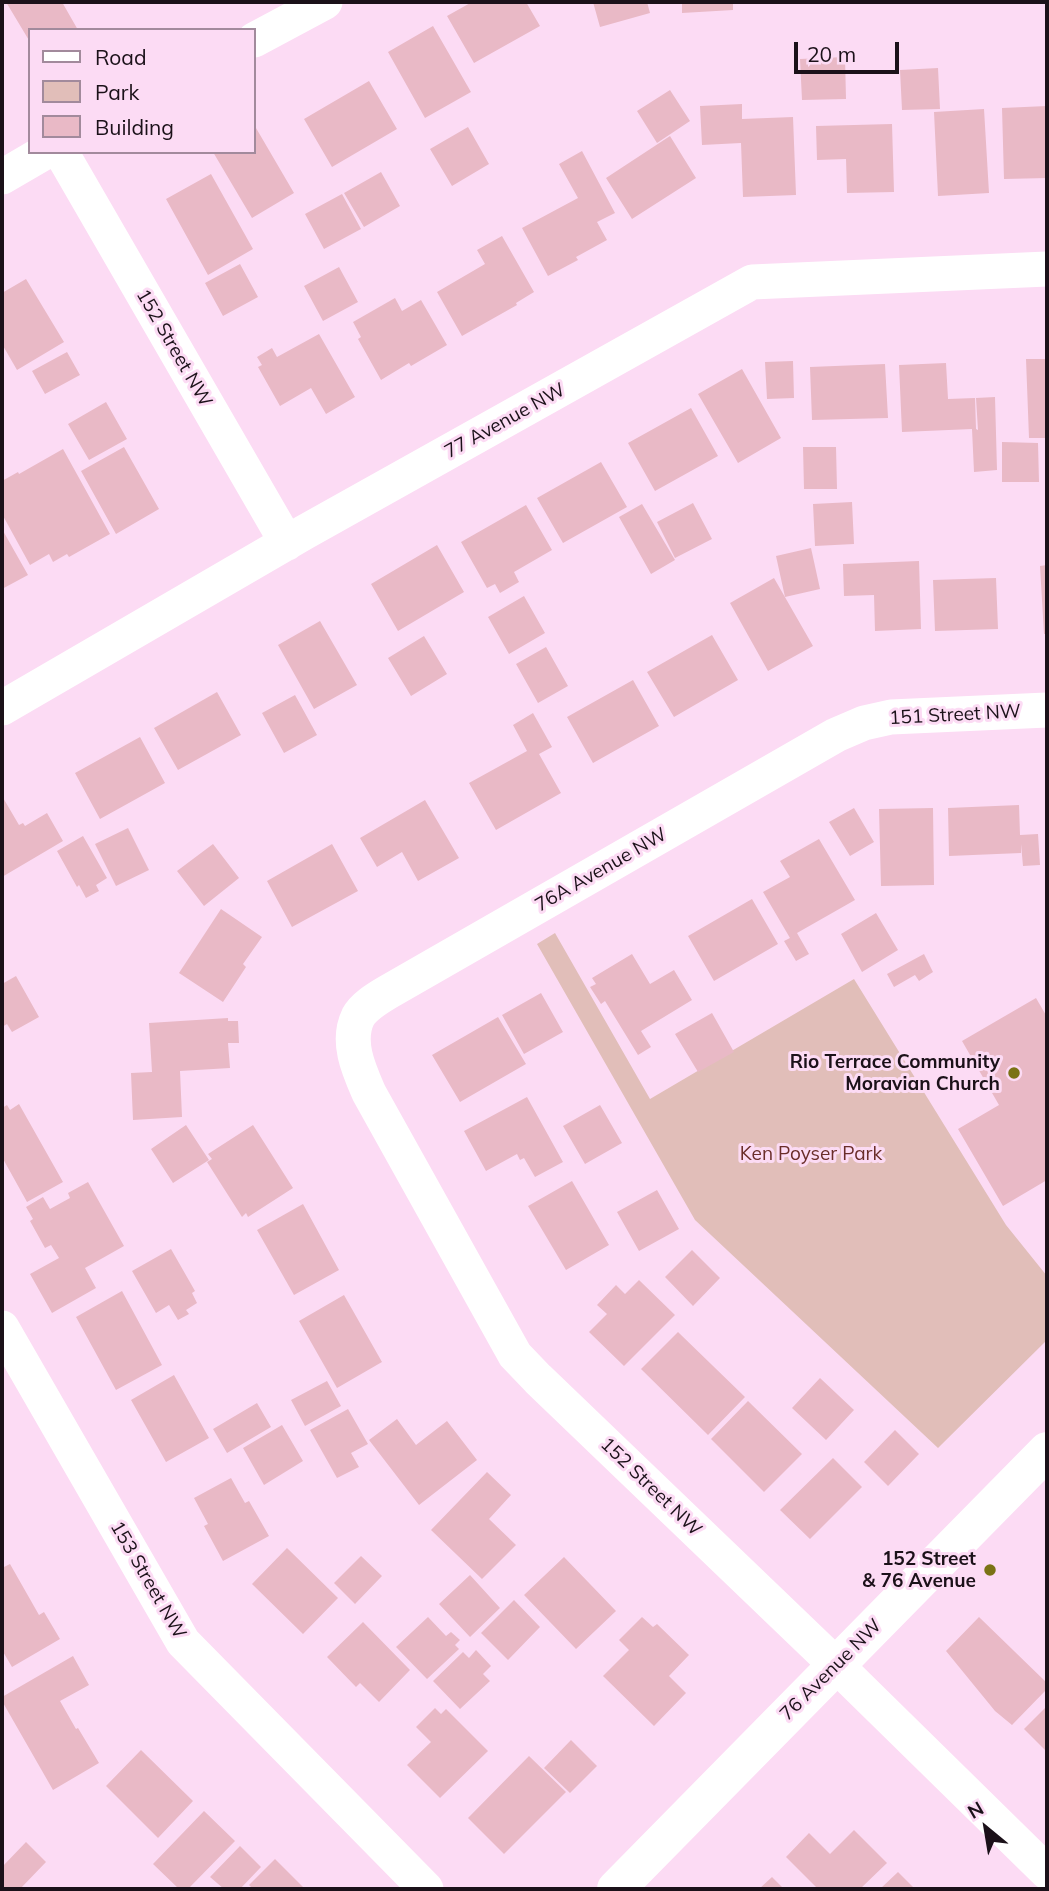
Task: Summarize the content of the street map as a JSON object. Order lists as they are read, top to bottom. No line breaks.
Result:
{"streets":{"street":["152 Street NW","77 Avenue NW","151 Street NW","76A Avenue NW","153 Street NW","76 Avenue NW"]},"crossings":[["152 Street NW","77 Avenue NW"],["152 Street NW","76A Avenue NW"],["152 Street NW","76 Avenue NW"],["151 Street NW","76A Avenue NW"]],"parks":["Ken Poyser Park"],"places":["Rio Terrace Community Moravian Church","152 Street & 76 Avenue"],"legend":["Road","Park","Building"],"scale_bar":"20 m","north":"top left"}
